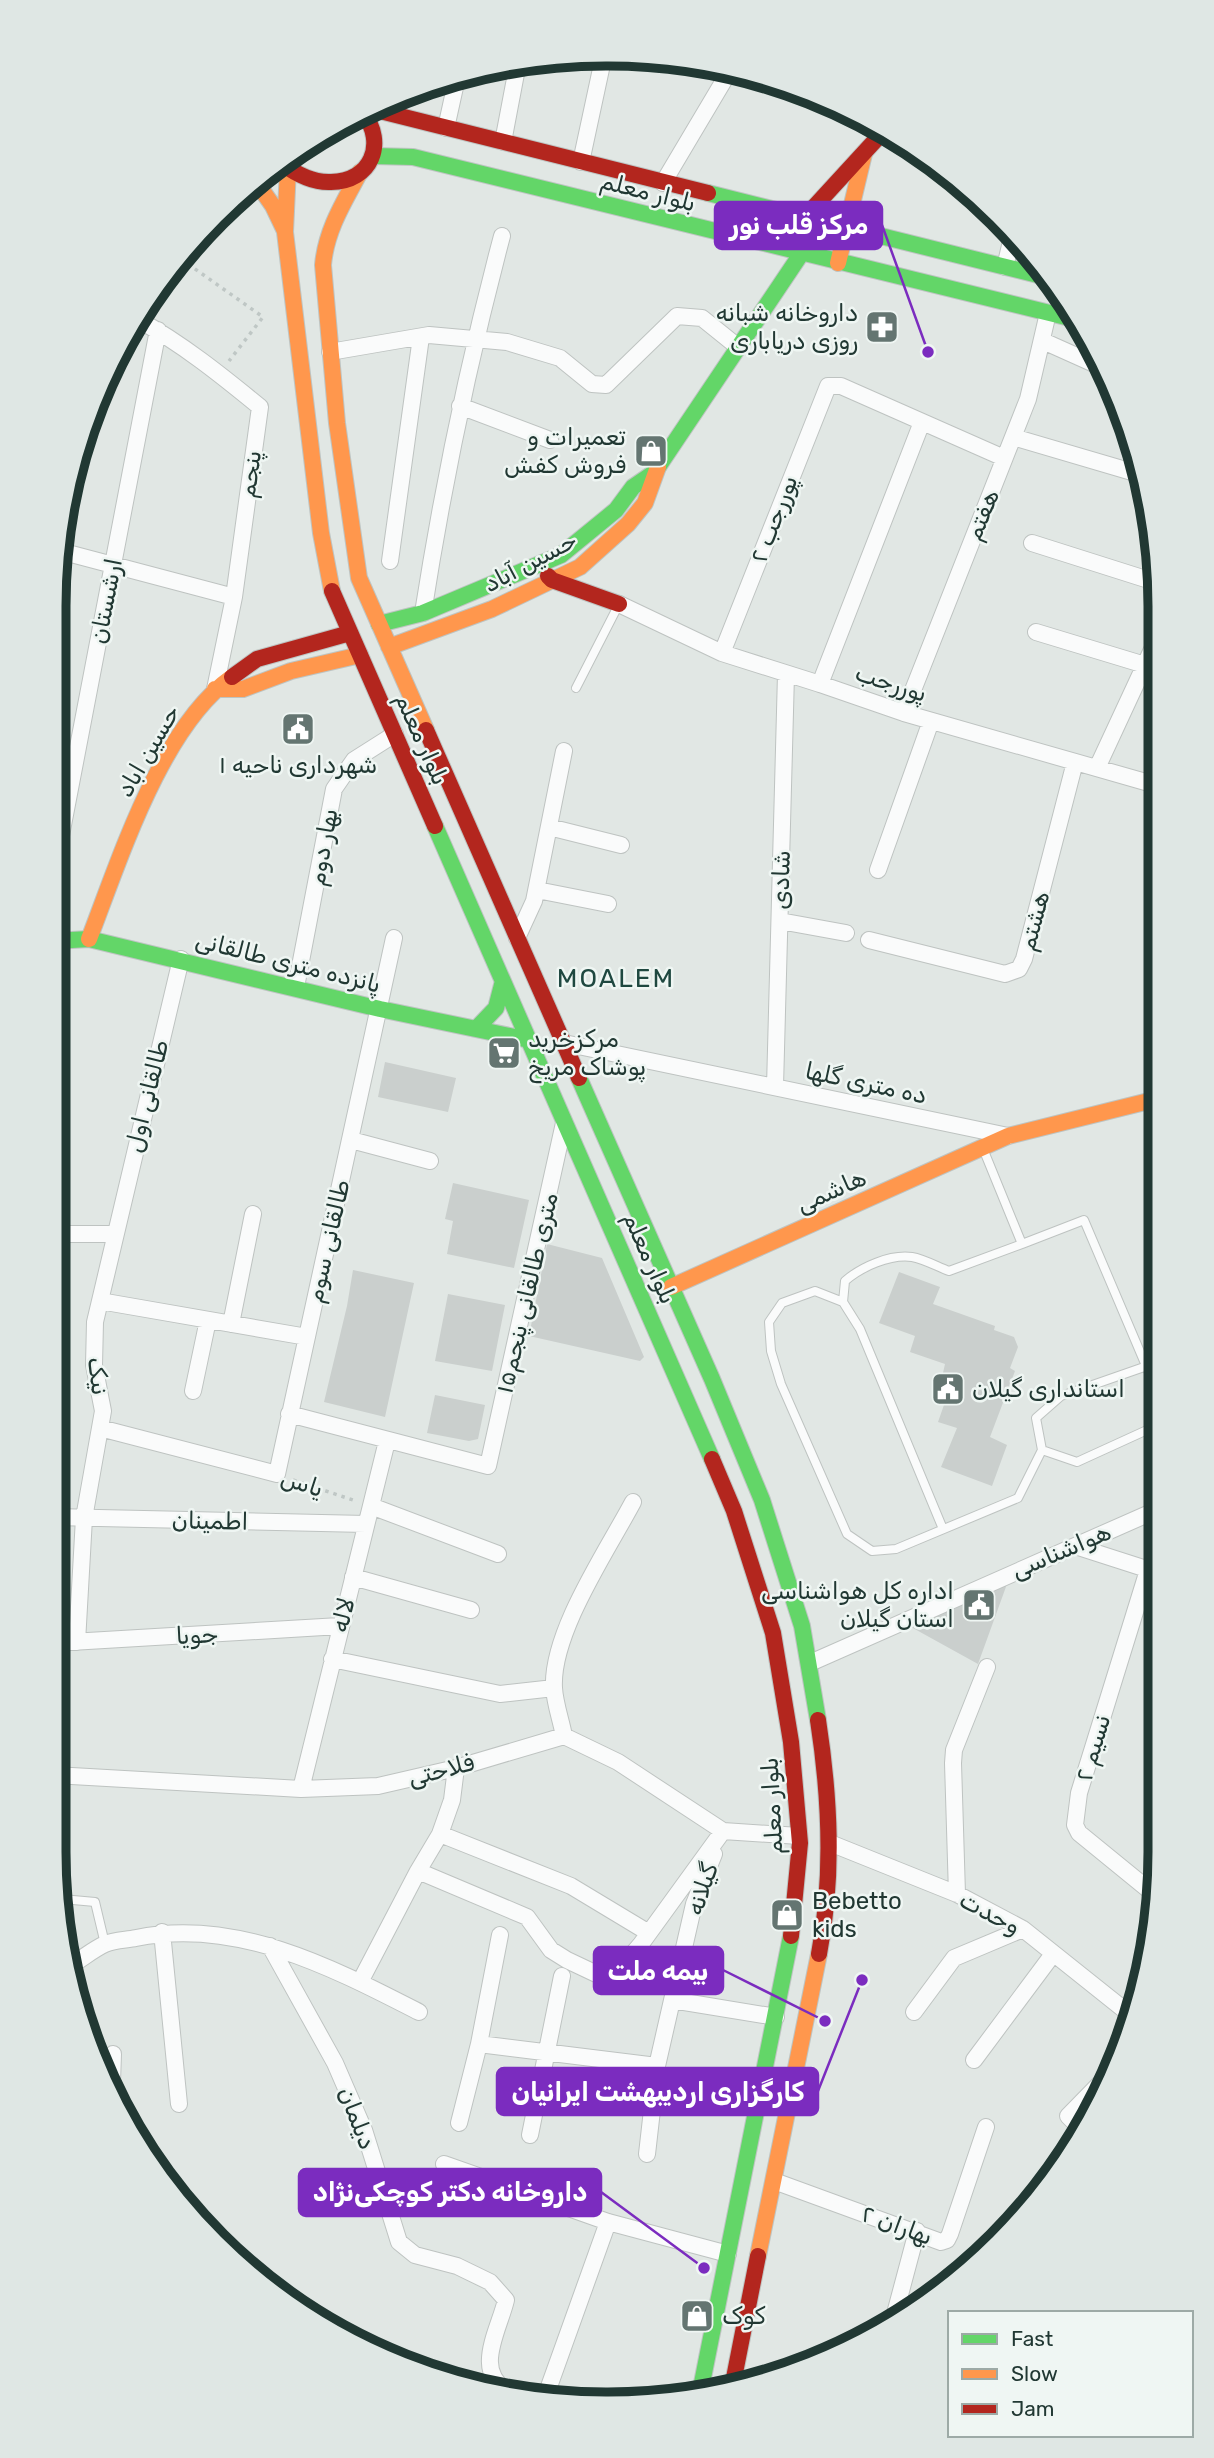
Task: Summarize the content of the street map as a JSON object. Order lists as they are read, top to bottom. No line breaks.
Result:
{"streets":{"main road":["بلوار معلم","حسین آباد","پوررجب","حسین اباد","پانزده متری طالقانی","ده متری گلها","هاشمی"],"street":["پنجم","هفتم","پوررجب ۲","ارشستان","بهار دوم","شادی","هشتم","طالقانی اول","طالقانی سوم","۱۵متری طالقانی پنجم","نیک","یاس","اطمینان","هواشناسی","لاله","جویا","نسیم ٢","فلاحتی","گیلانه","وحدت","دیلمان","بهاران ۲"]},"crossings":[["بلوار معلم","هفتم"],["بلوار معلم","حسین آباد"],["بلوار معلم","حسین اباد"],["بلوار معلم","بهار دوم"],["بلوار معلم","پانزده متری طالقانی"],["بلوار معلم","ده متری گلها"],["بلوار معلم","هاشمی"],["بلوار معلم","۱۵متری طالقانی پنجم"],["بلوار معلم","هواشناسی"],["بلوار معلم","وحدت"],["بلوار معلم","بهاران ۲"],["پنجم","ارشستان"],["پنجم","حسین اباد"],["هفتم","پوررجب"],["پوررجب ۲","پوررجب"],["حسین آباد","پوررجب"],["حسین آباد","حسین اباد"],["پوررجب","شادی"],["پوررجب","هشتم"],["حسین اباد","پانزده متری طالقانی"],["بهار دوم","پانزده متری طالقانی"],["شادی","ده متری گلها"],["پانزده متری طالقانی","ده متری گلها"],["پانزده متری طالقانی","طالقانی اول"],["پانزده متری طالقانی","طالقانی سوم"],["ده متری گلها","هاشمی"],["طالقانی اول","نیک"],["طالقانی سوم","یاس"],["۱۵متری طالقانی پنجم","لاله"],["نیک","یاس"],["نیک","اطمینان"],["نیک","جویا"],["یاس","لاله"],["اطمینان","لاله"],["لاله","جویا"],["لاله","فلاحتی"]],"districts":["MOALEM"],"places":{"pharmacy":["داروخانه شبانه روزی دریاباری"],"other":["مرکز قلب نور","کارگزاری اردیبهشت ایرانیان","بیمه ملت","داروخانه دکتر کوچکی‌نژاد"],"shop":["تعمیرات و فروش کفش","Bebetto kids","کوک"],"public building":["شهرداری ناحیه ۱","استانداری گیلان","اداره کل هواشناسی استان گیلان"],"supermarket":["مرکزخرید پوشاک مریخ"]},"legend":["Fast","Slow","Jam"]}
